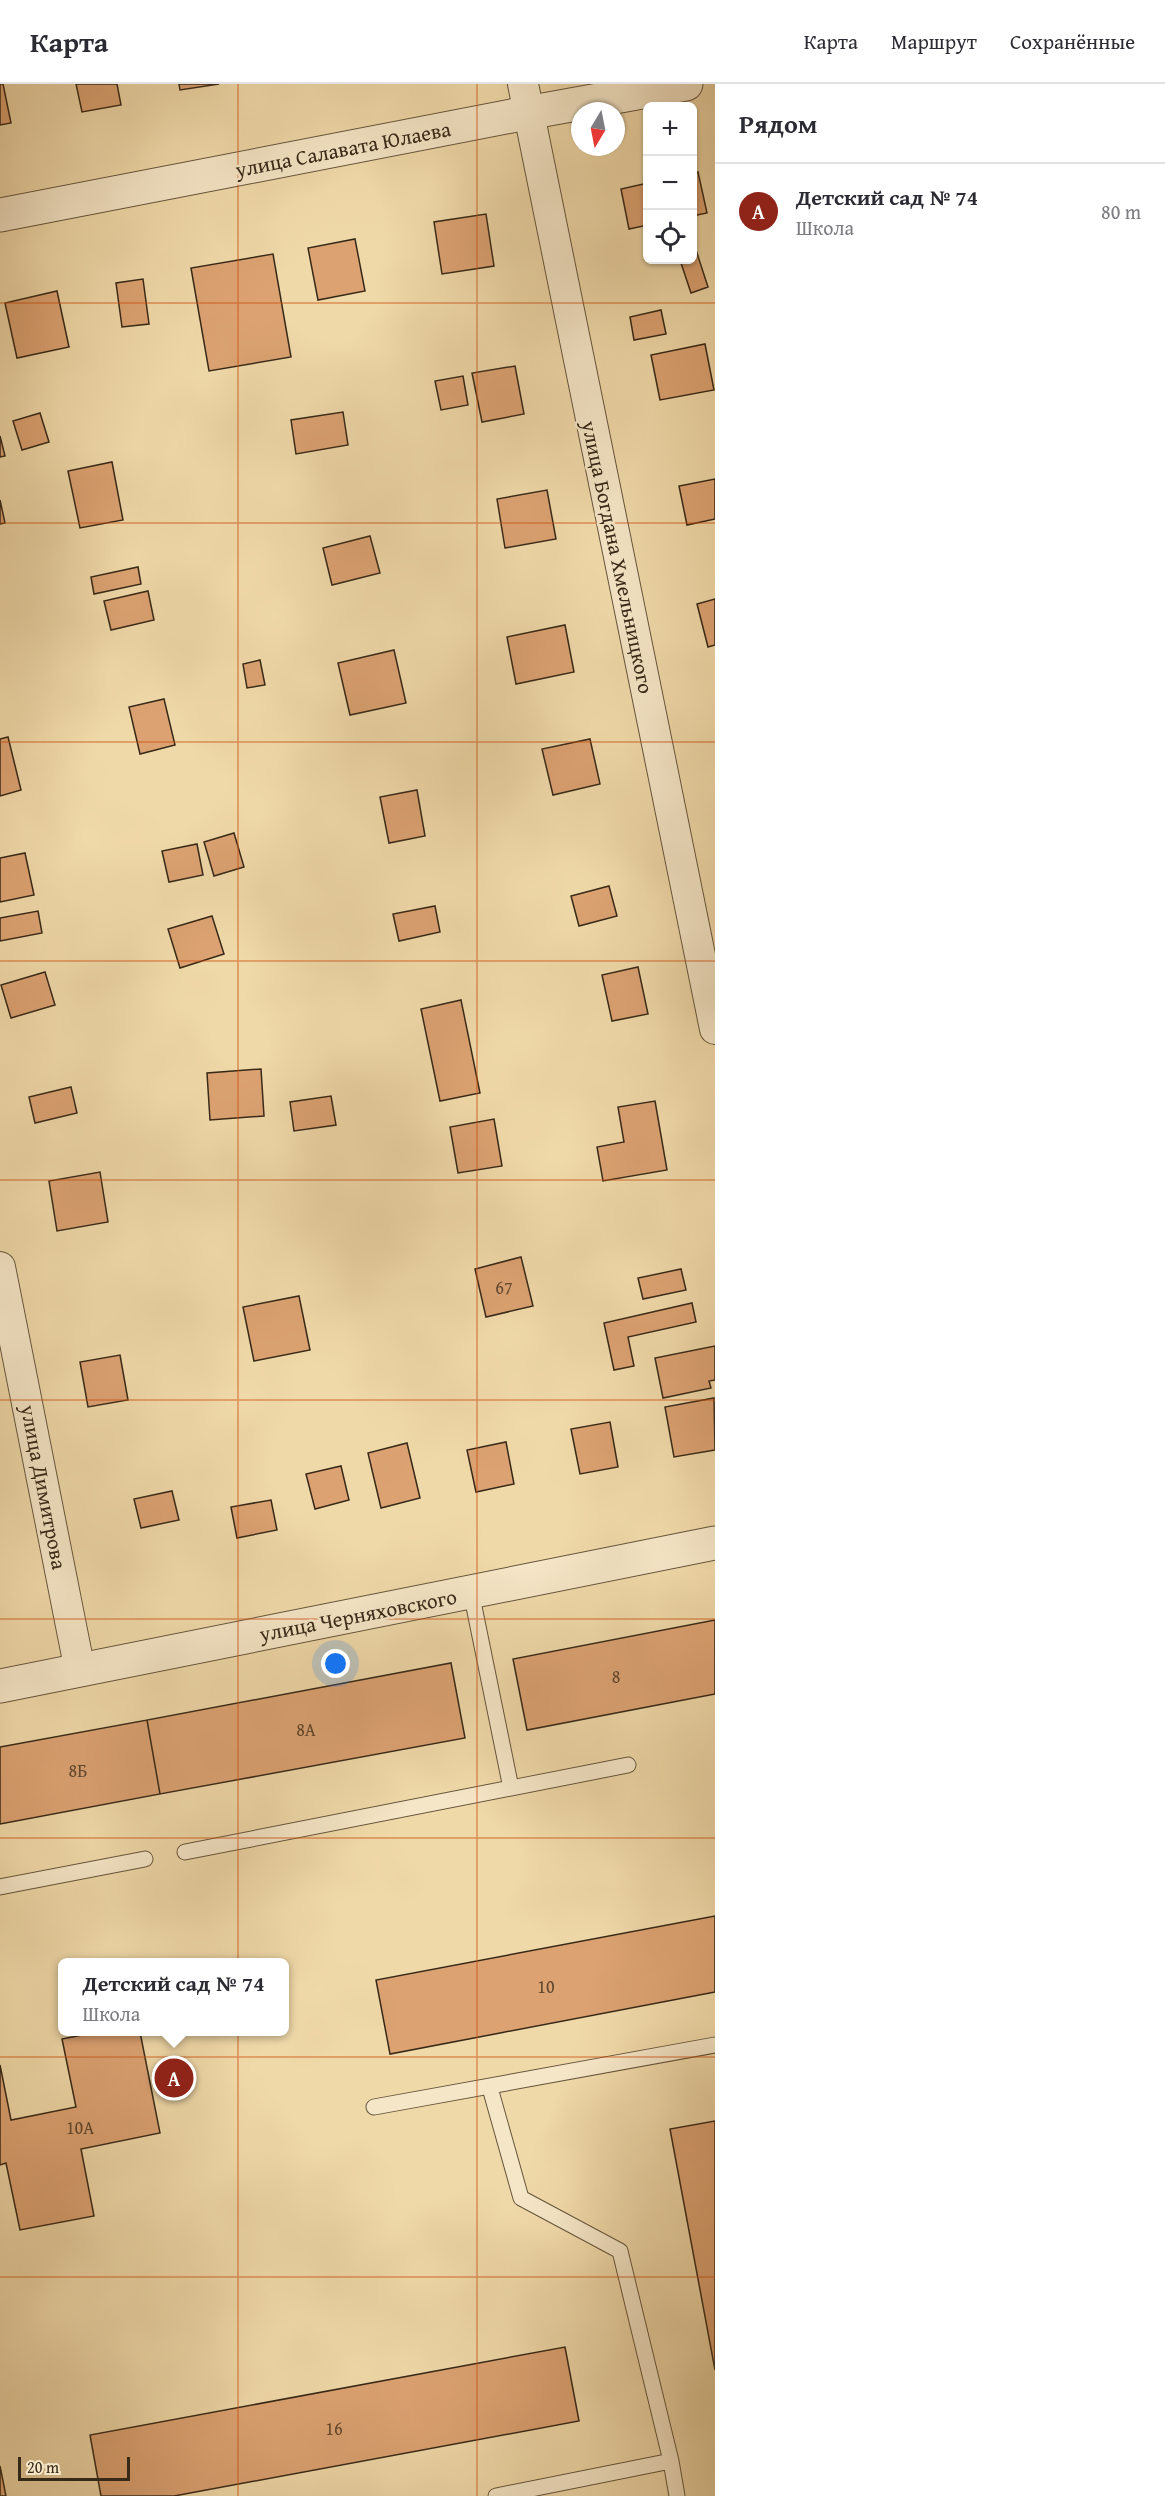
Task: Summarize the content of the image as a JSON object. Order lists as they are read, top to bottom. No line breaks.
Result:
{"streets":{"street":["улица Салавата Юлаева","улица Богдана Хмельницкого","улица Димитрова","улица Черняховского"]},"crossings":[["улица Салавата Юлаева","улица Богдана Хмельницкого"],["улица Димитрова","улица Черняховского"]],"house_numbers":["67","8","8А","8Б","10","10А","16"],"scale_bar":"20 m","north":"bottom","page":{"header":"Карта","nav":["Карта","Маршрут","Сохранённые"],"heading":"Рядом","map_buttons":["+","−"],"list":[{"mark":"A","name":"Детский сад № 74","note":"Школа","value":"80 m"}],"popup":["Детский сад № 74","Школа"],"pins":"A","scale":"20 m"}}
